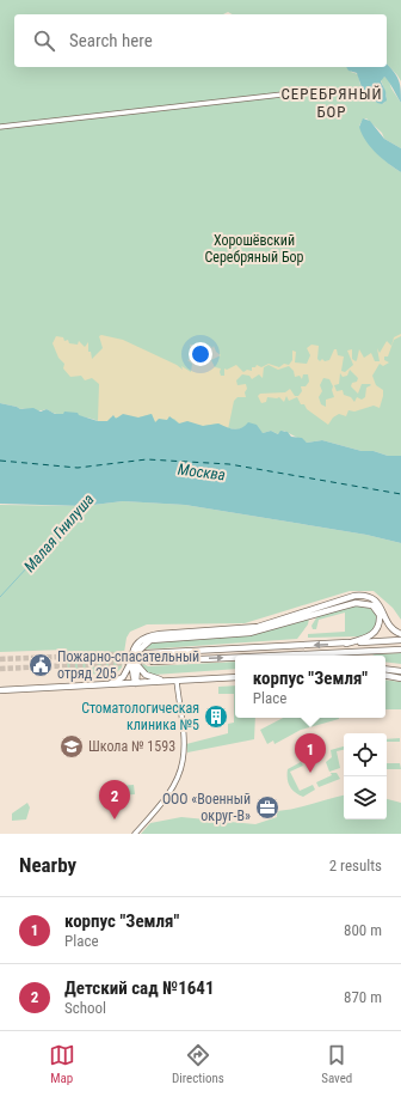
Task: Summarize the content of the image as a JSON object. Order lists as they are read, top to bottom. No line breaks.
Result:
{"districts":["СЕРЕБРЯНЫЙ БОР"],"water":["Москва","Малая Гнилуша"],"parks":["Хорошёвский Серебряный Бор"],"places":{"public building":["Пожарно-спасательный отряд 205"],"building":["Стоматологическая клиника №5"],"school or university":["Школа № 1593"],"office":["ООО «Военный округ-В»"]},"page":{"search":"Search here","popup":["корпус \"Земля\"","Place"],"pins":["1","2"],"heading":["Nearby","2 results"],"list":[{"mark":"1","name":"корпус \"Земля\"","note":"Place","value":"800 m"},{"mark":"2","name":"Детский сад №1641","note":"School","value":"870 m"}],"nav":["Map","Directions","Saved"]}}
